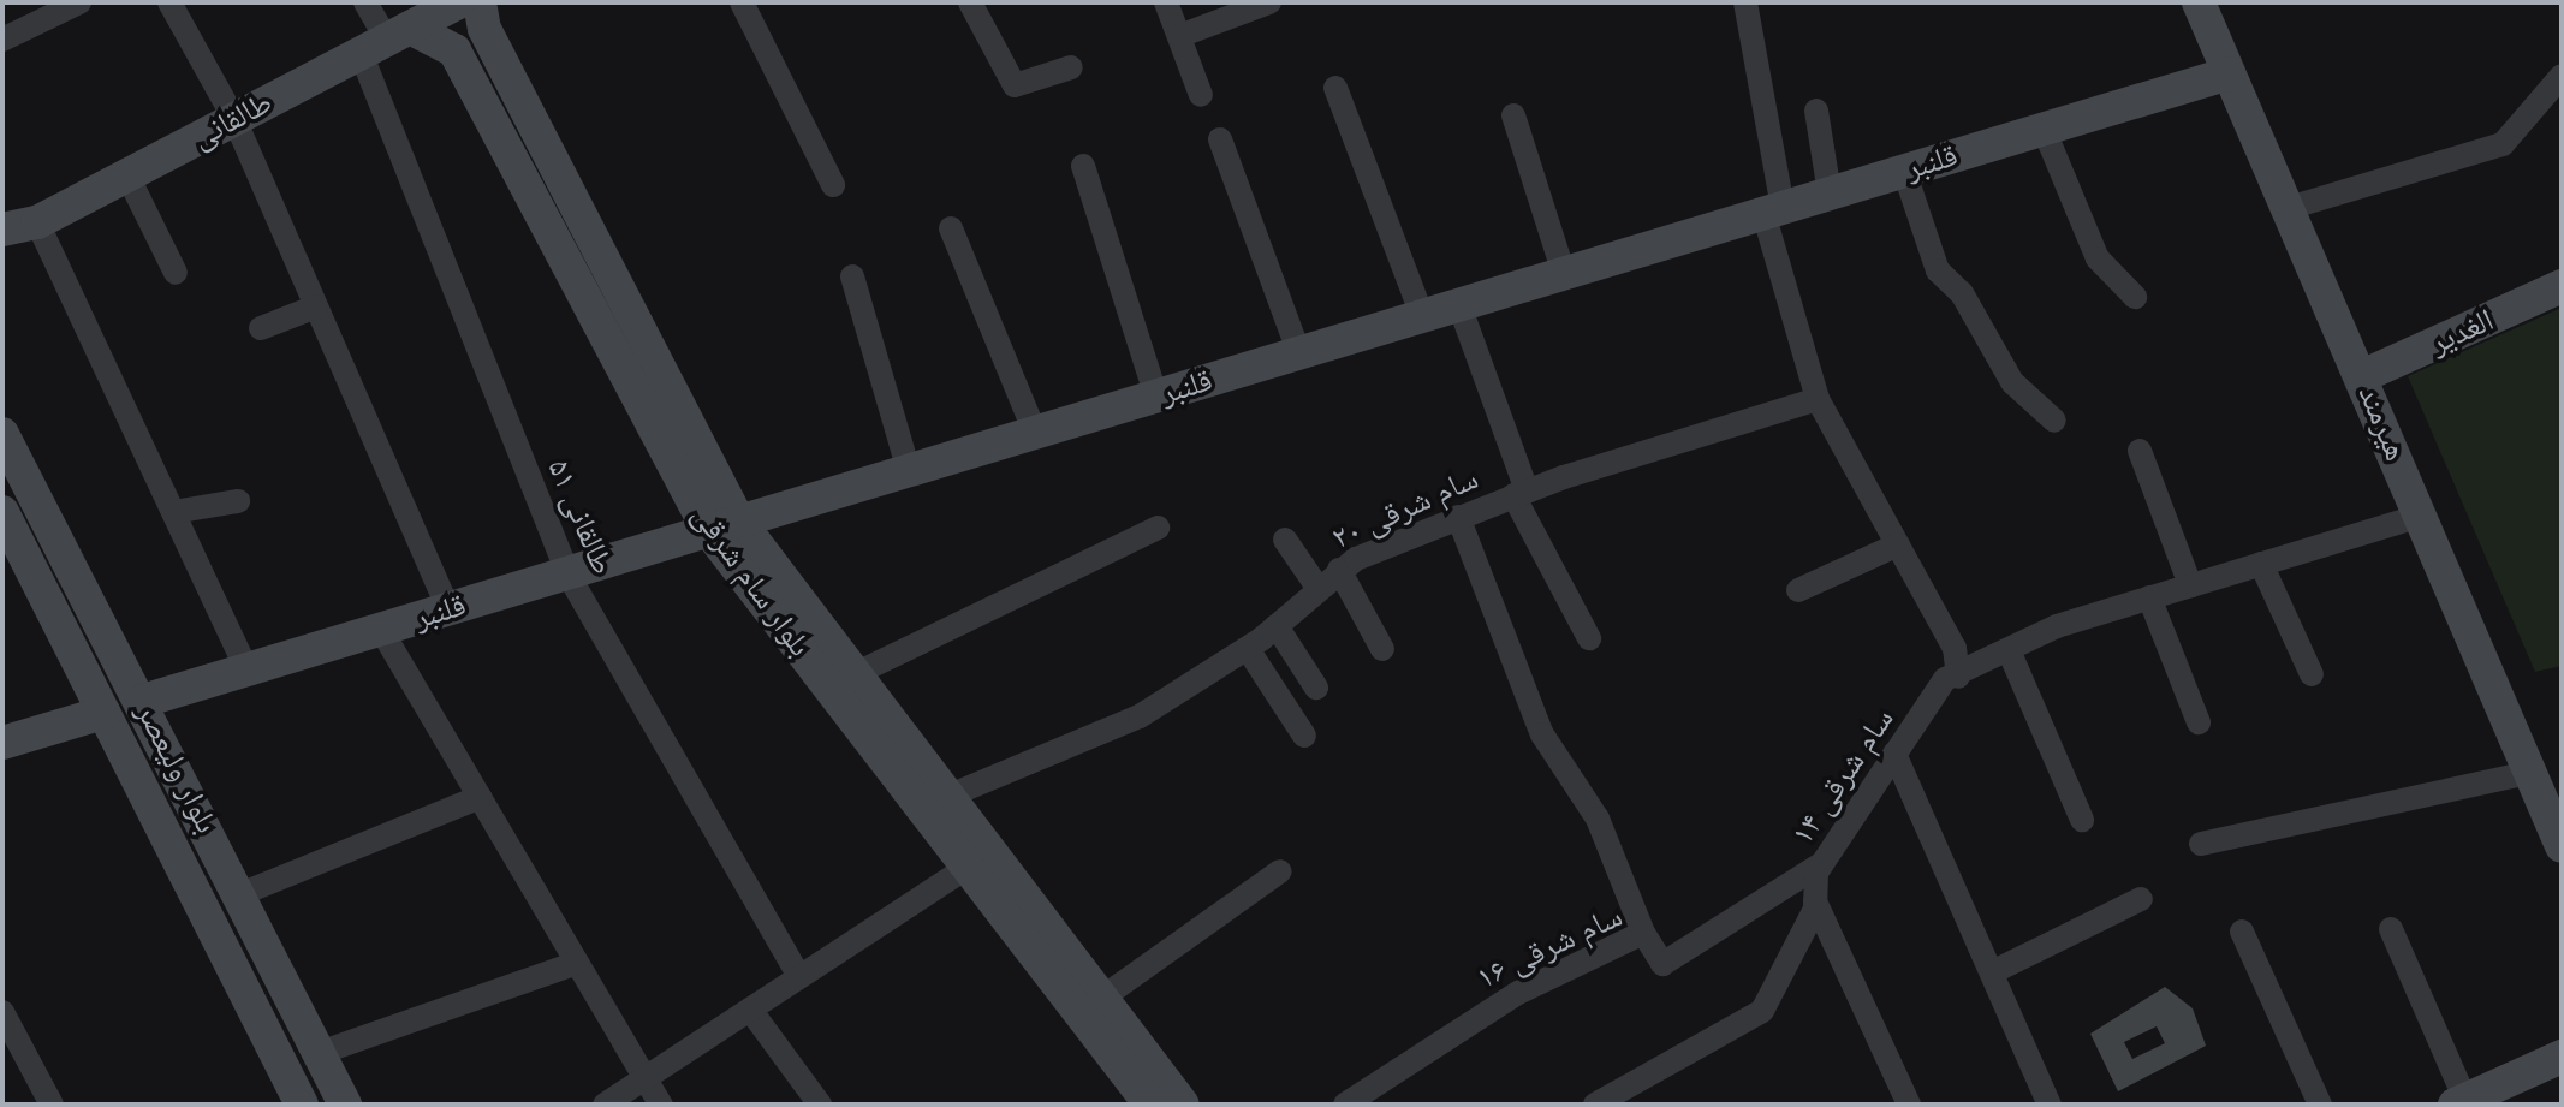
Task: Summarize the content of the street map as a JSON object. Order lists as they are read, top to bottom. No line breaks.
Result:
{"streets":{"street":["طالقانی","قلنبر","الغدیر","هیرمند","سام شرقی ۲۰","طالقانی ۵۱","بلوار سام شرقی","بلوار ولیعصر","سام شرقی ۱۴","سام شرقی ۱۶"]},"crossings":[["طالقانی","طالقانی ۵۱"],["طالقانی","بلوار سام شرقی"],["قلنبر","هیرمند"],["قلنبر","طالقانی ۵۱"],["قلنبر","بلوار سام شرقی"],["قلنبر","بلوار ولیعصر"],["الغدیر","هیرمند"],["هیرمند","سام شرقی ۱۴"],["سام شرقی ۲۰","بلوار سام شرقی"],["طالقانی ۵۱","بلوار سام شرقی"],["سام شرقی ۱۴","سام شرقی ۱۶"]]}
